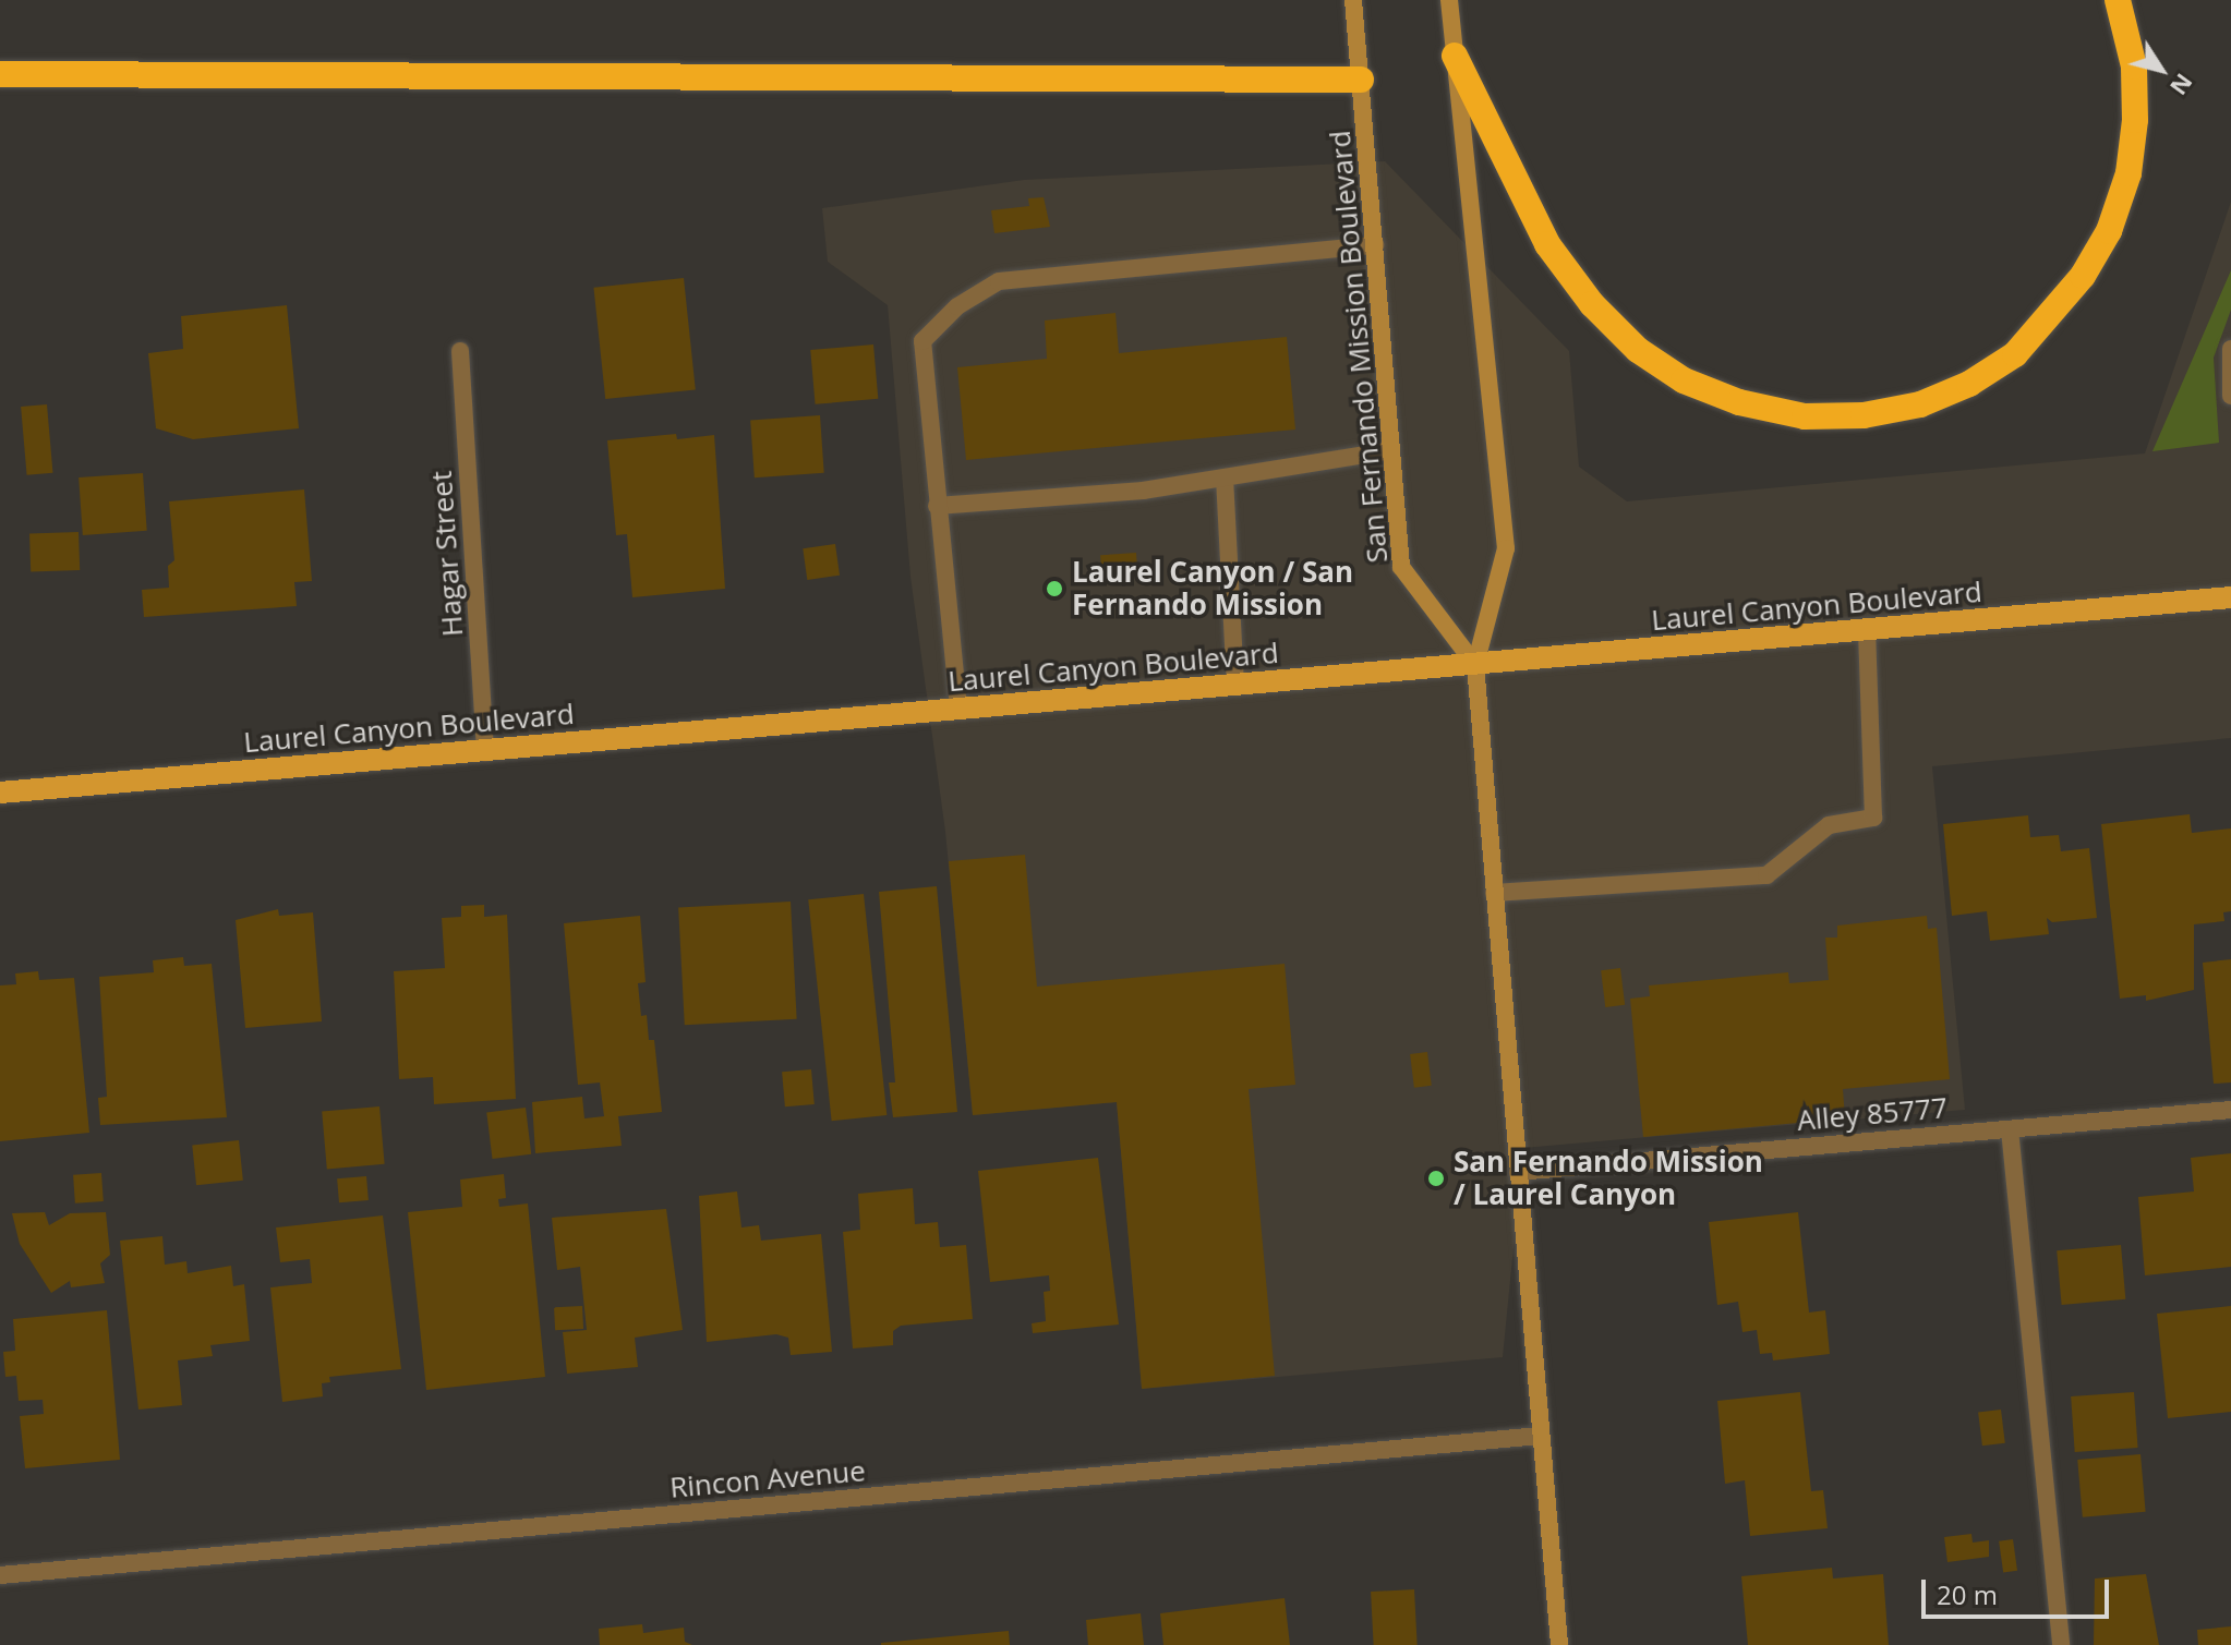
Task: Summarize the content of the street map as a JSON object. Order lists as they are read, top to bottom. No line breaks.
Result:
{"streets":{"main road":["San Fernando Mission Boulevard","Laurel Canyon Boulevard"],"street":["Hagar Street","Alley 85777","Rincon Avenue"]},"crossings":[["San Fernando Mission Boulevard","Laurel Canyon Boulevard"],["Hagar Street","Laurel Canyon Boulevard"]],"places":["Laurel Canyon / San Fernando Mission","San Fernando Mission / Laurel Canyon"],"scale_bar":"20 m","north":"bottom right"}
